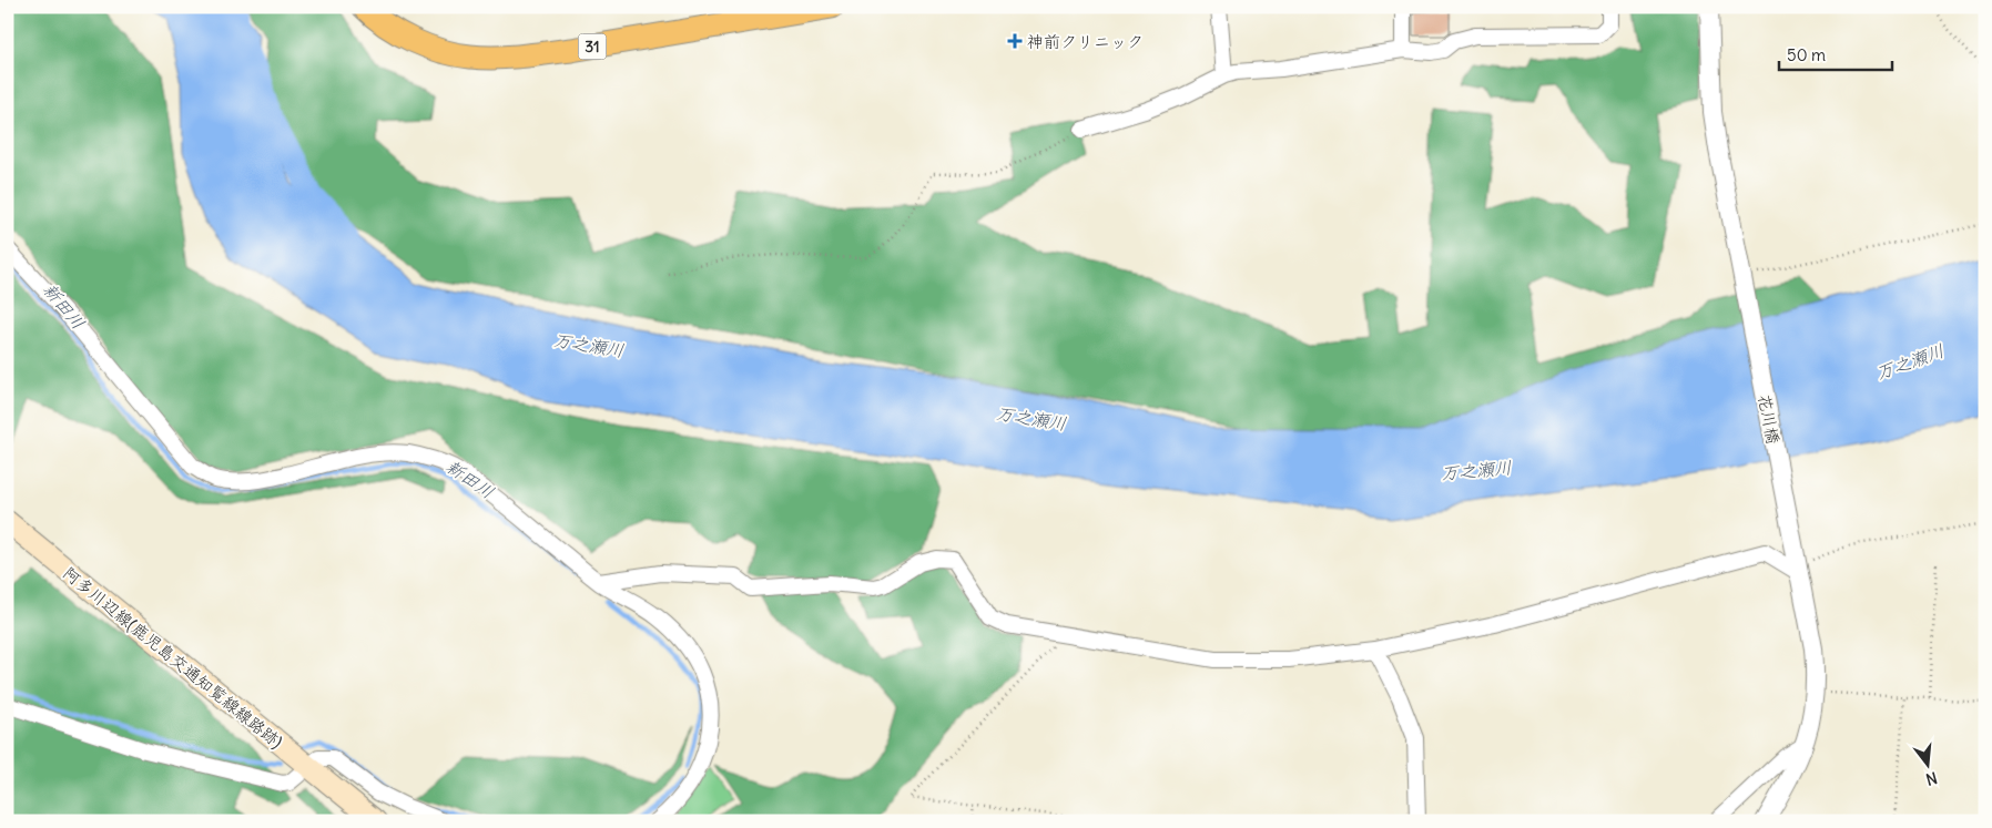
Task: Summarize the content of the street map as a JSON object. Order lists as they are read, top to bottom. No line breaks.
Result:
{"streets":{"main road":["31","阿多川辺線(鹿児島交通知覧線線路跡)"],"street":["花川橋"]},"water":["新田川","万之瀬川"],"places":{"health":["神前クリニック"]},"scale_bar":"50 m","north":"bottom"}
